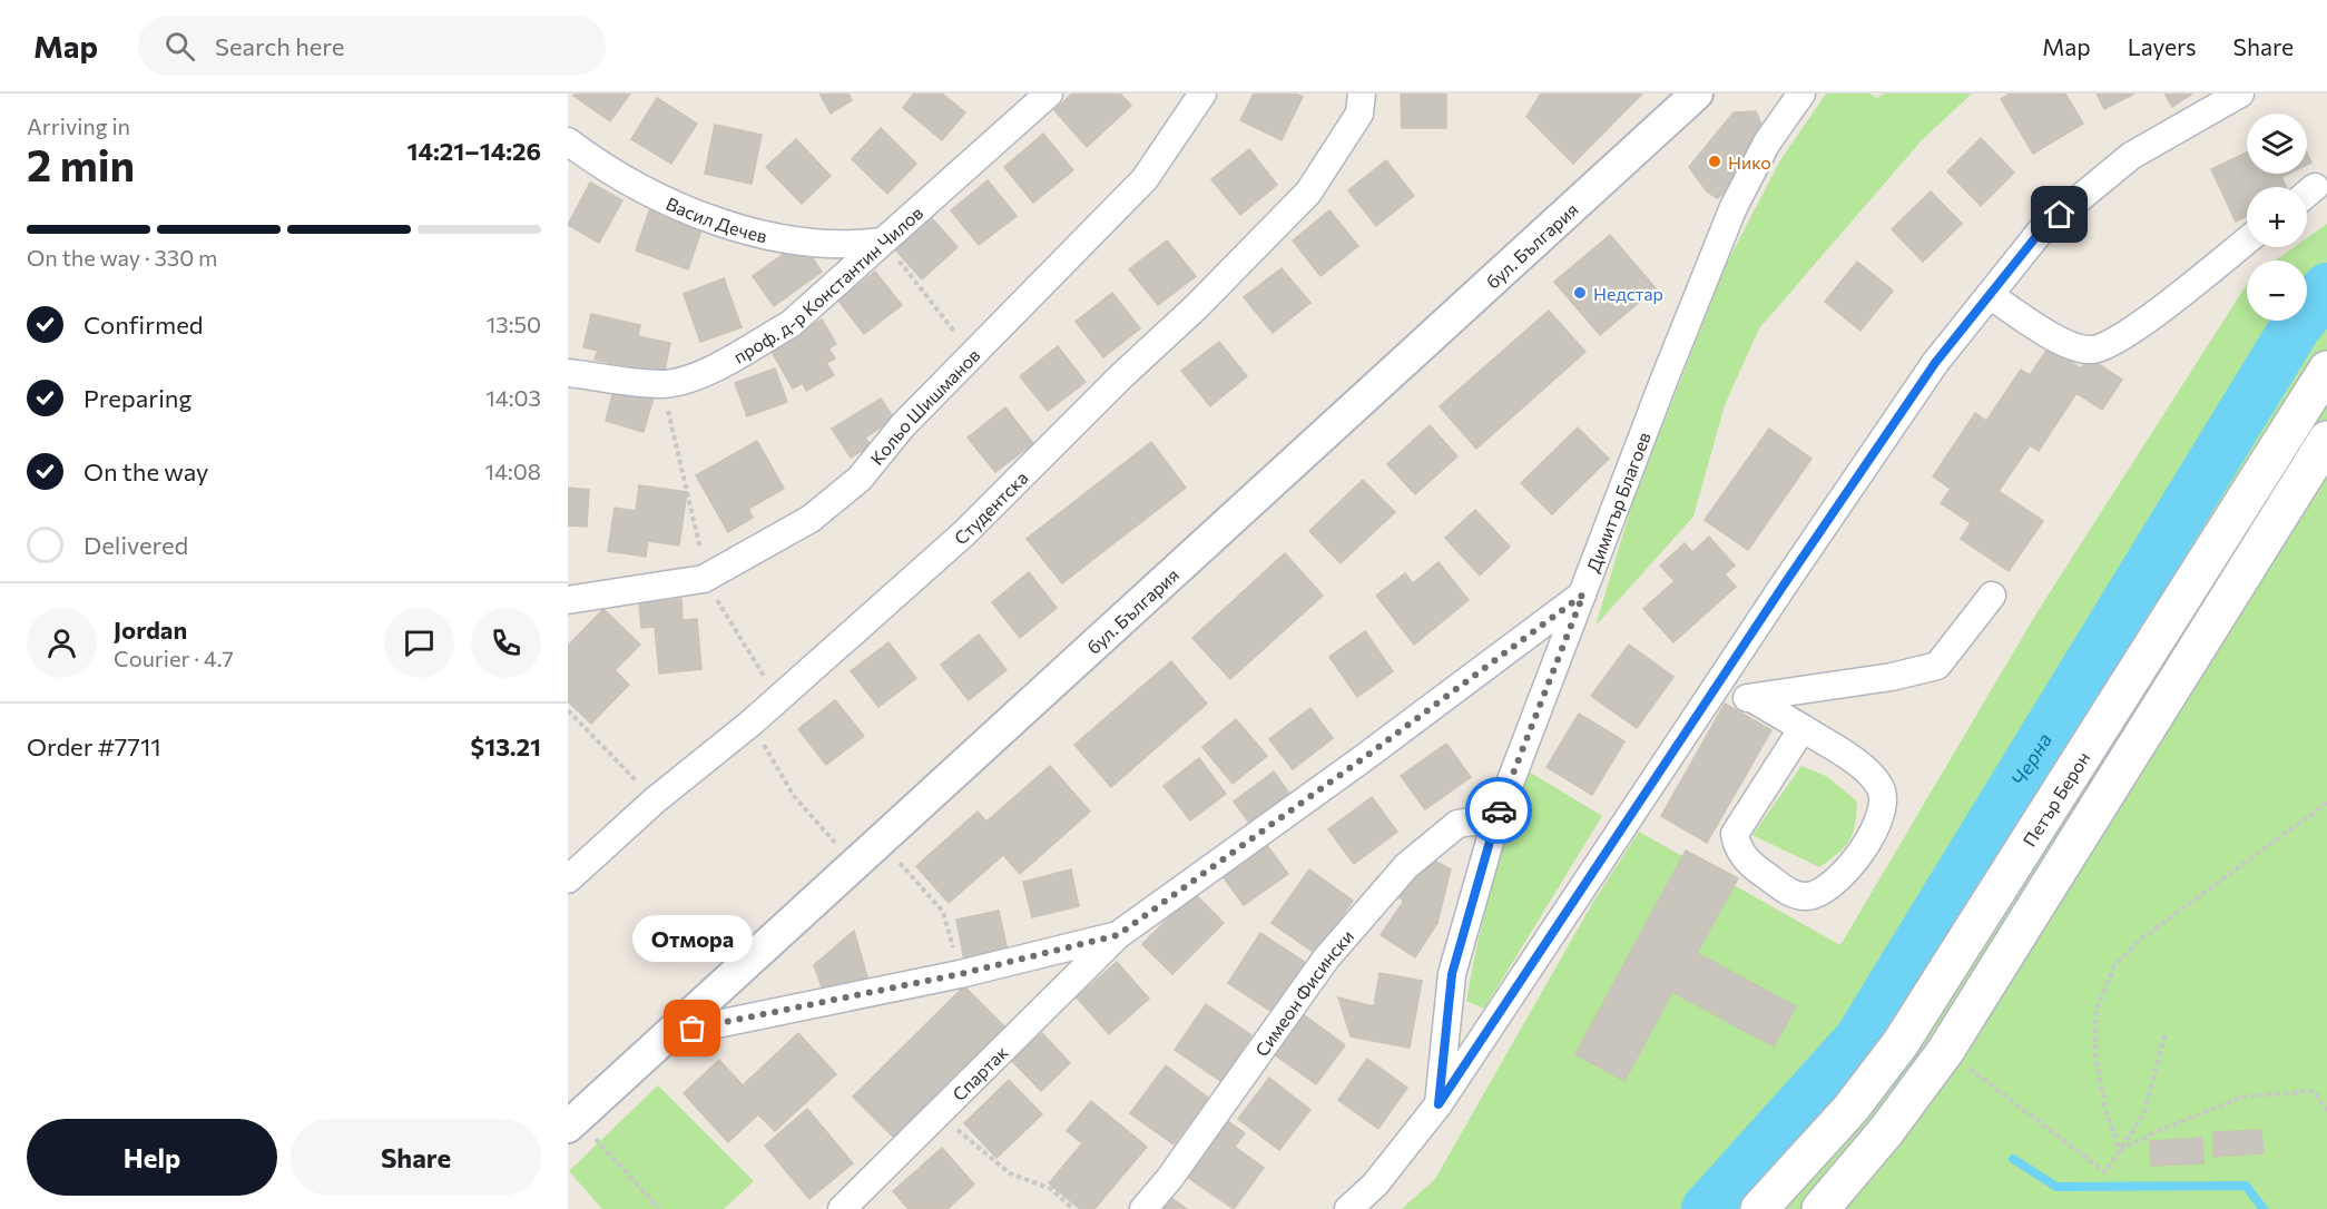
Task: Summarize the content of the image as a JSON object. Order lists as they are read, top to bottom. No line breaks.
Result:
{"streets":{"main road":["Петър Берон"],"street":["Васил Дечев","бул. България","проф. д-р Константин Чилов","Кольо Шишманов","Димитър Благоев","Студентска","Симеон Фисински","Спартак"]},"crossings":[["Васил Дечев","проф. д-р Константин Чилов"],["Димитър Благоев","Симеон Фисински"]],"water":["Черна"],"places":["Нико","Недстар","Отмора"],"page":{"header":"Map","search":"Search here","nav":["Map","Layers","Share"],"heading":["2 min","Arriving in","14:21–14:26"],"panel":["Jordan","Courier · 4.7","Order #7711","$13.21"],"map_buttons":["+","−"],"bar":"On the way · 330 m","list":[["Confirmed","13:50"],["Preparing","14:03"],["On the way","14:08"],"Delivered"],"bubble":"Отмора","buttons":["Help","Share"]}}
